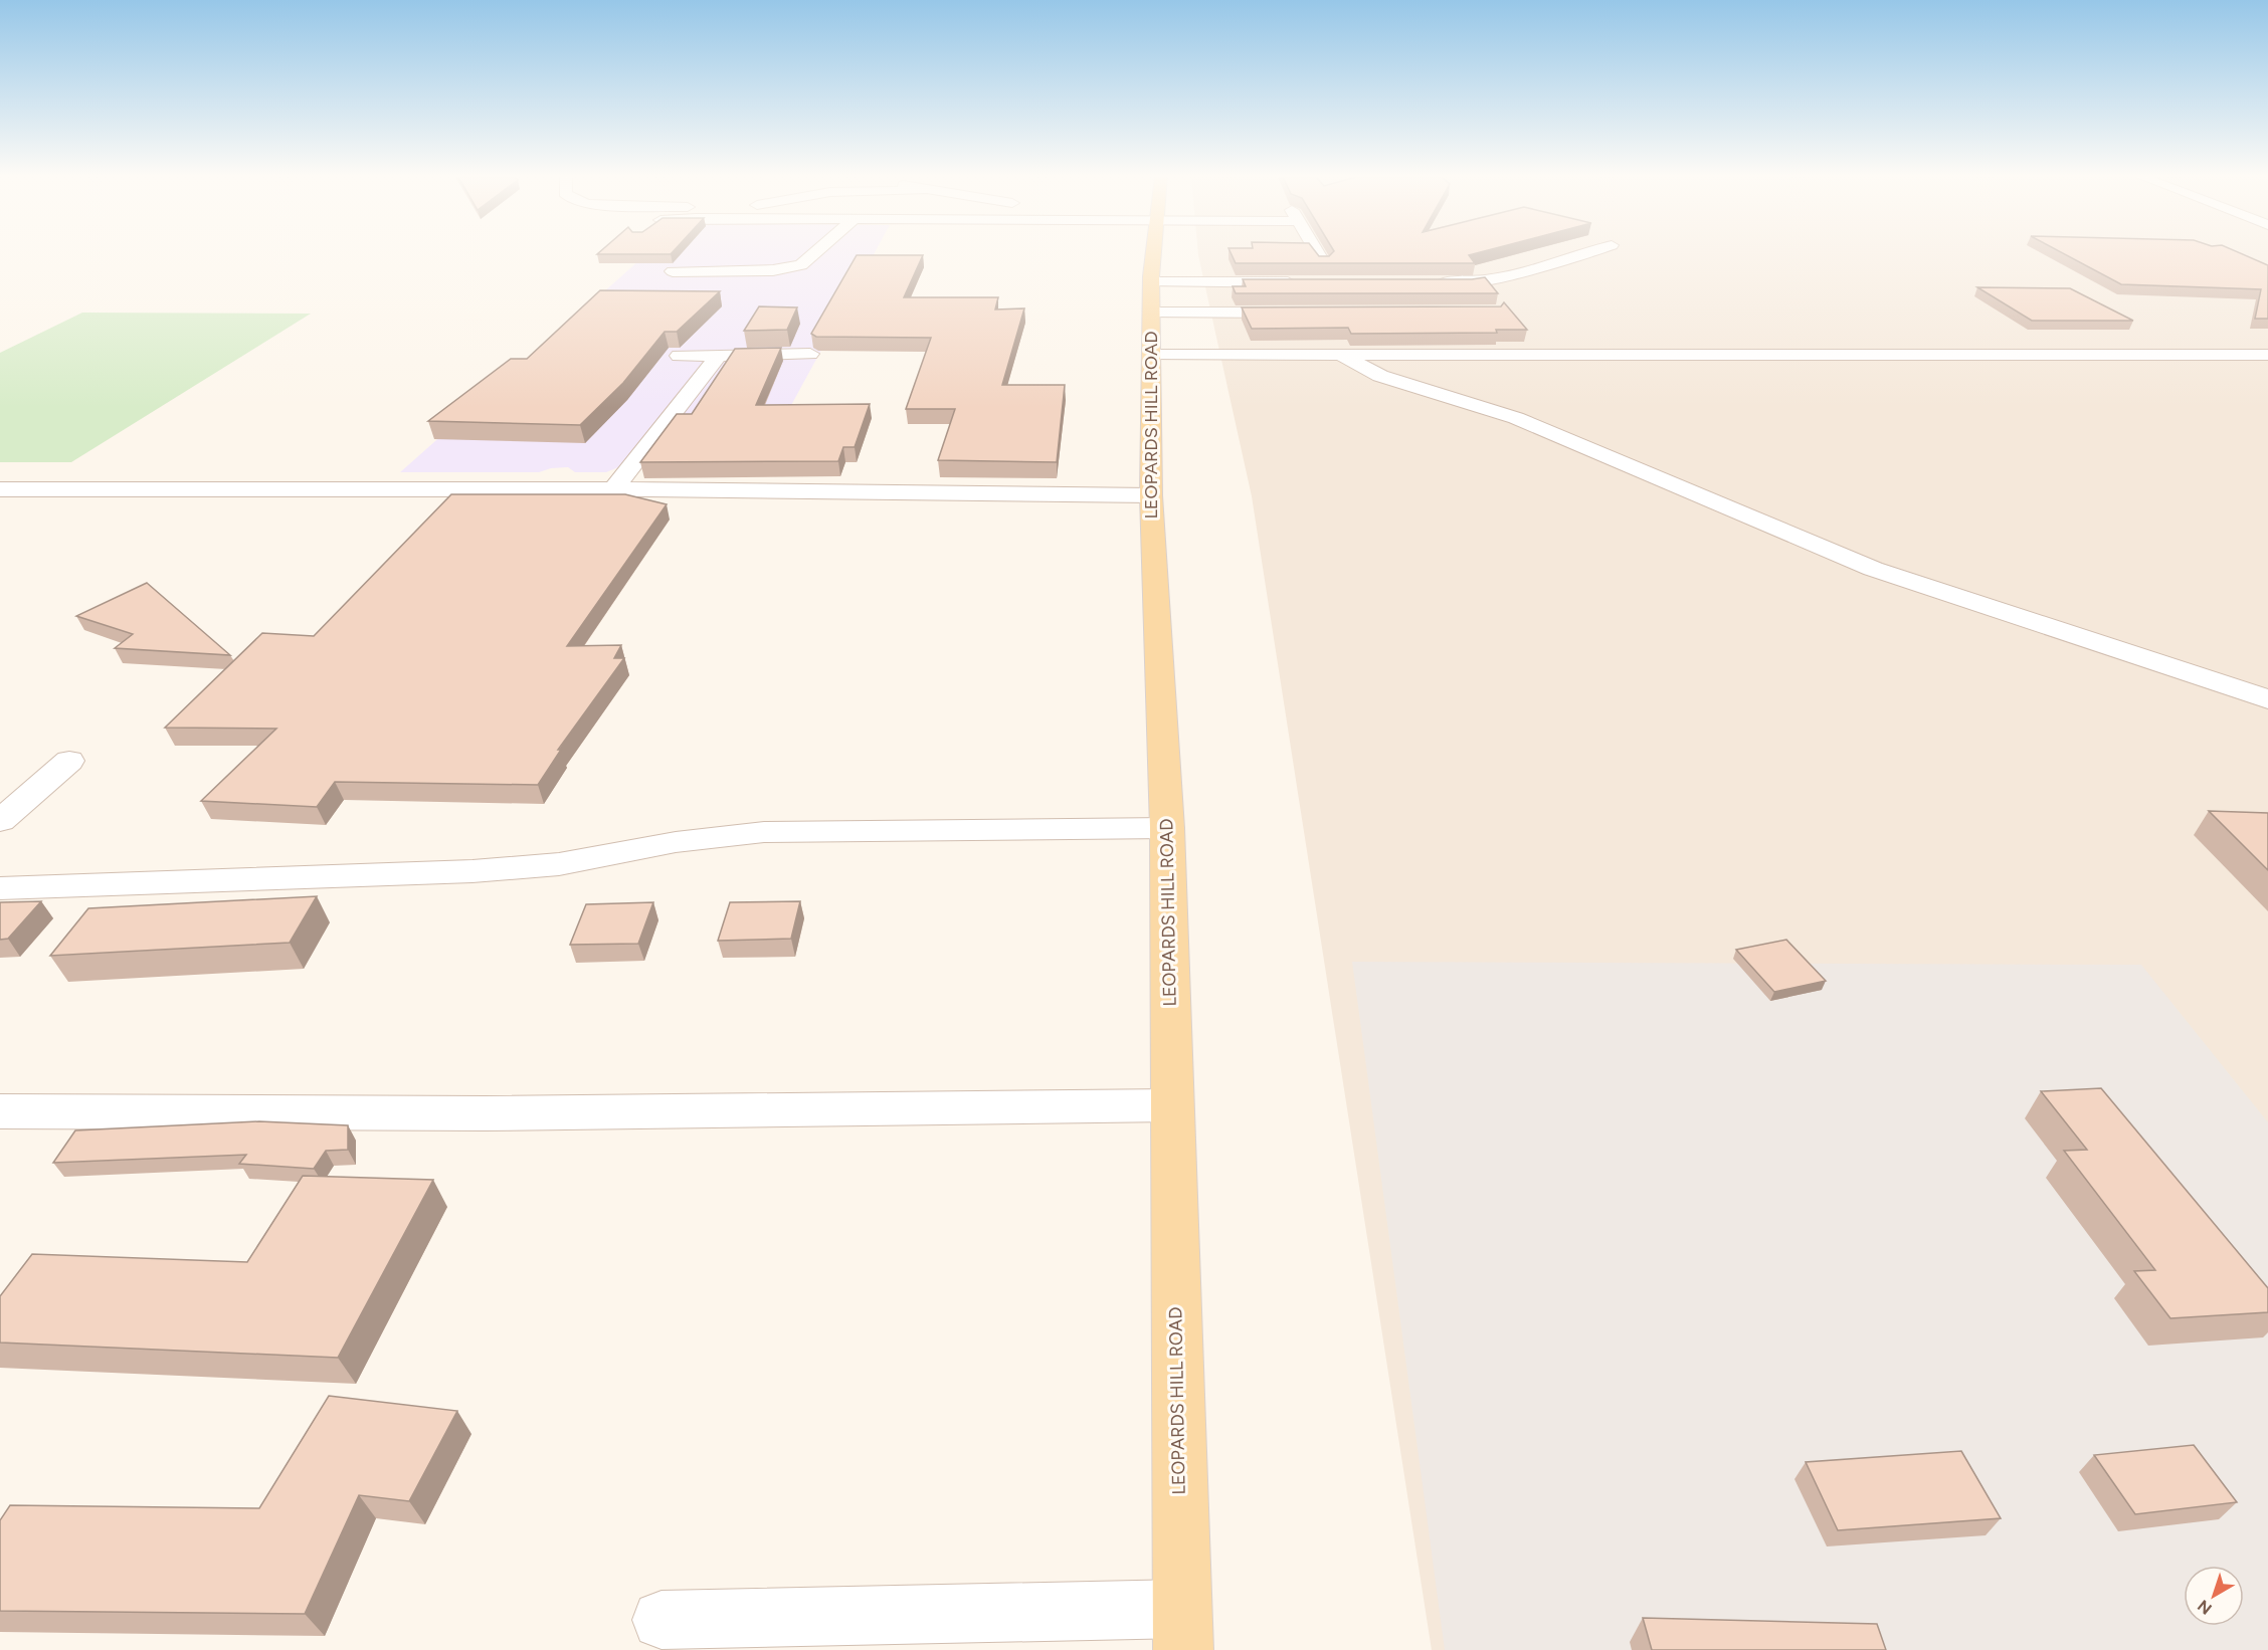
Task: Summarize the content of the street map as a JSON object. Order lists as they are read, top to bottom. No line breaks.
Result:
{"streets":{"main road":["LEOPARDS HILL ROAD"]},"north":"bottom left"}
